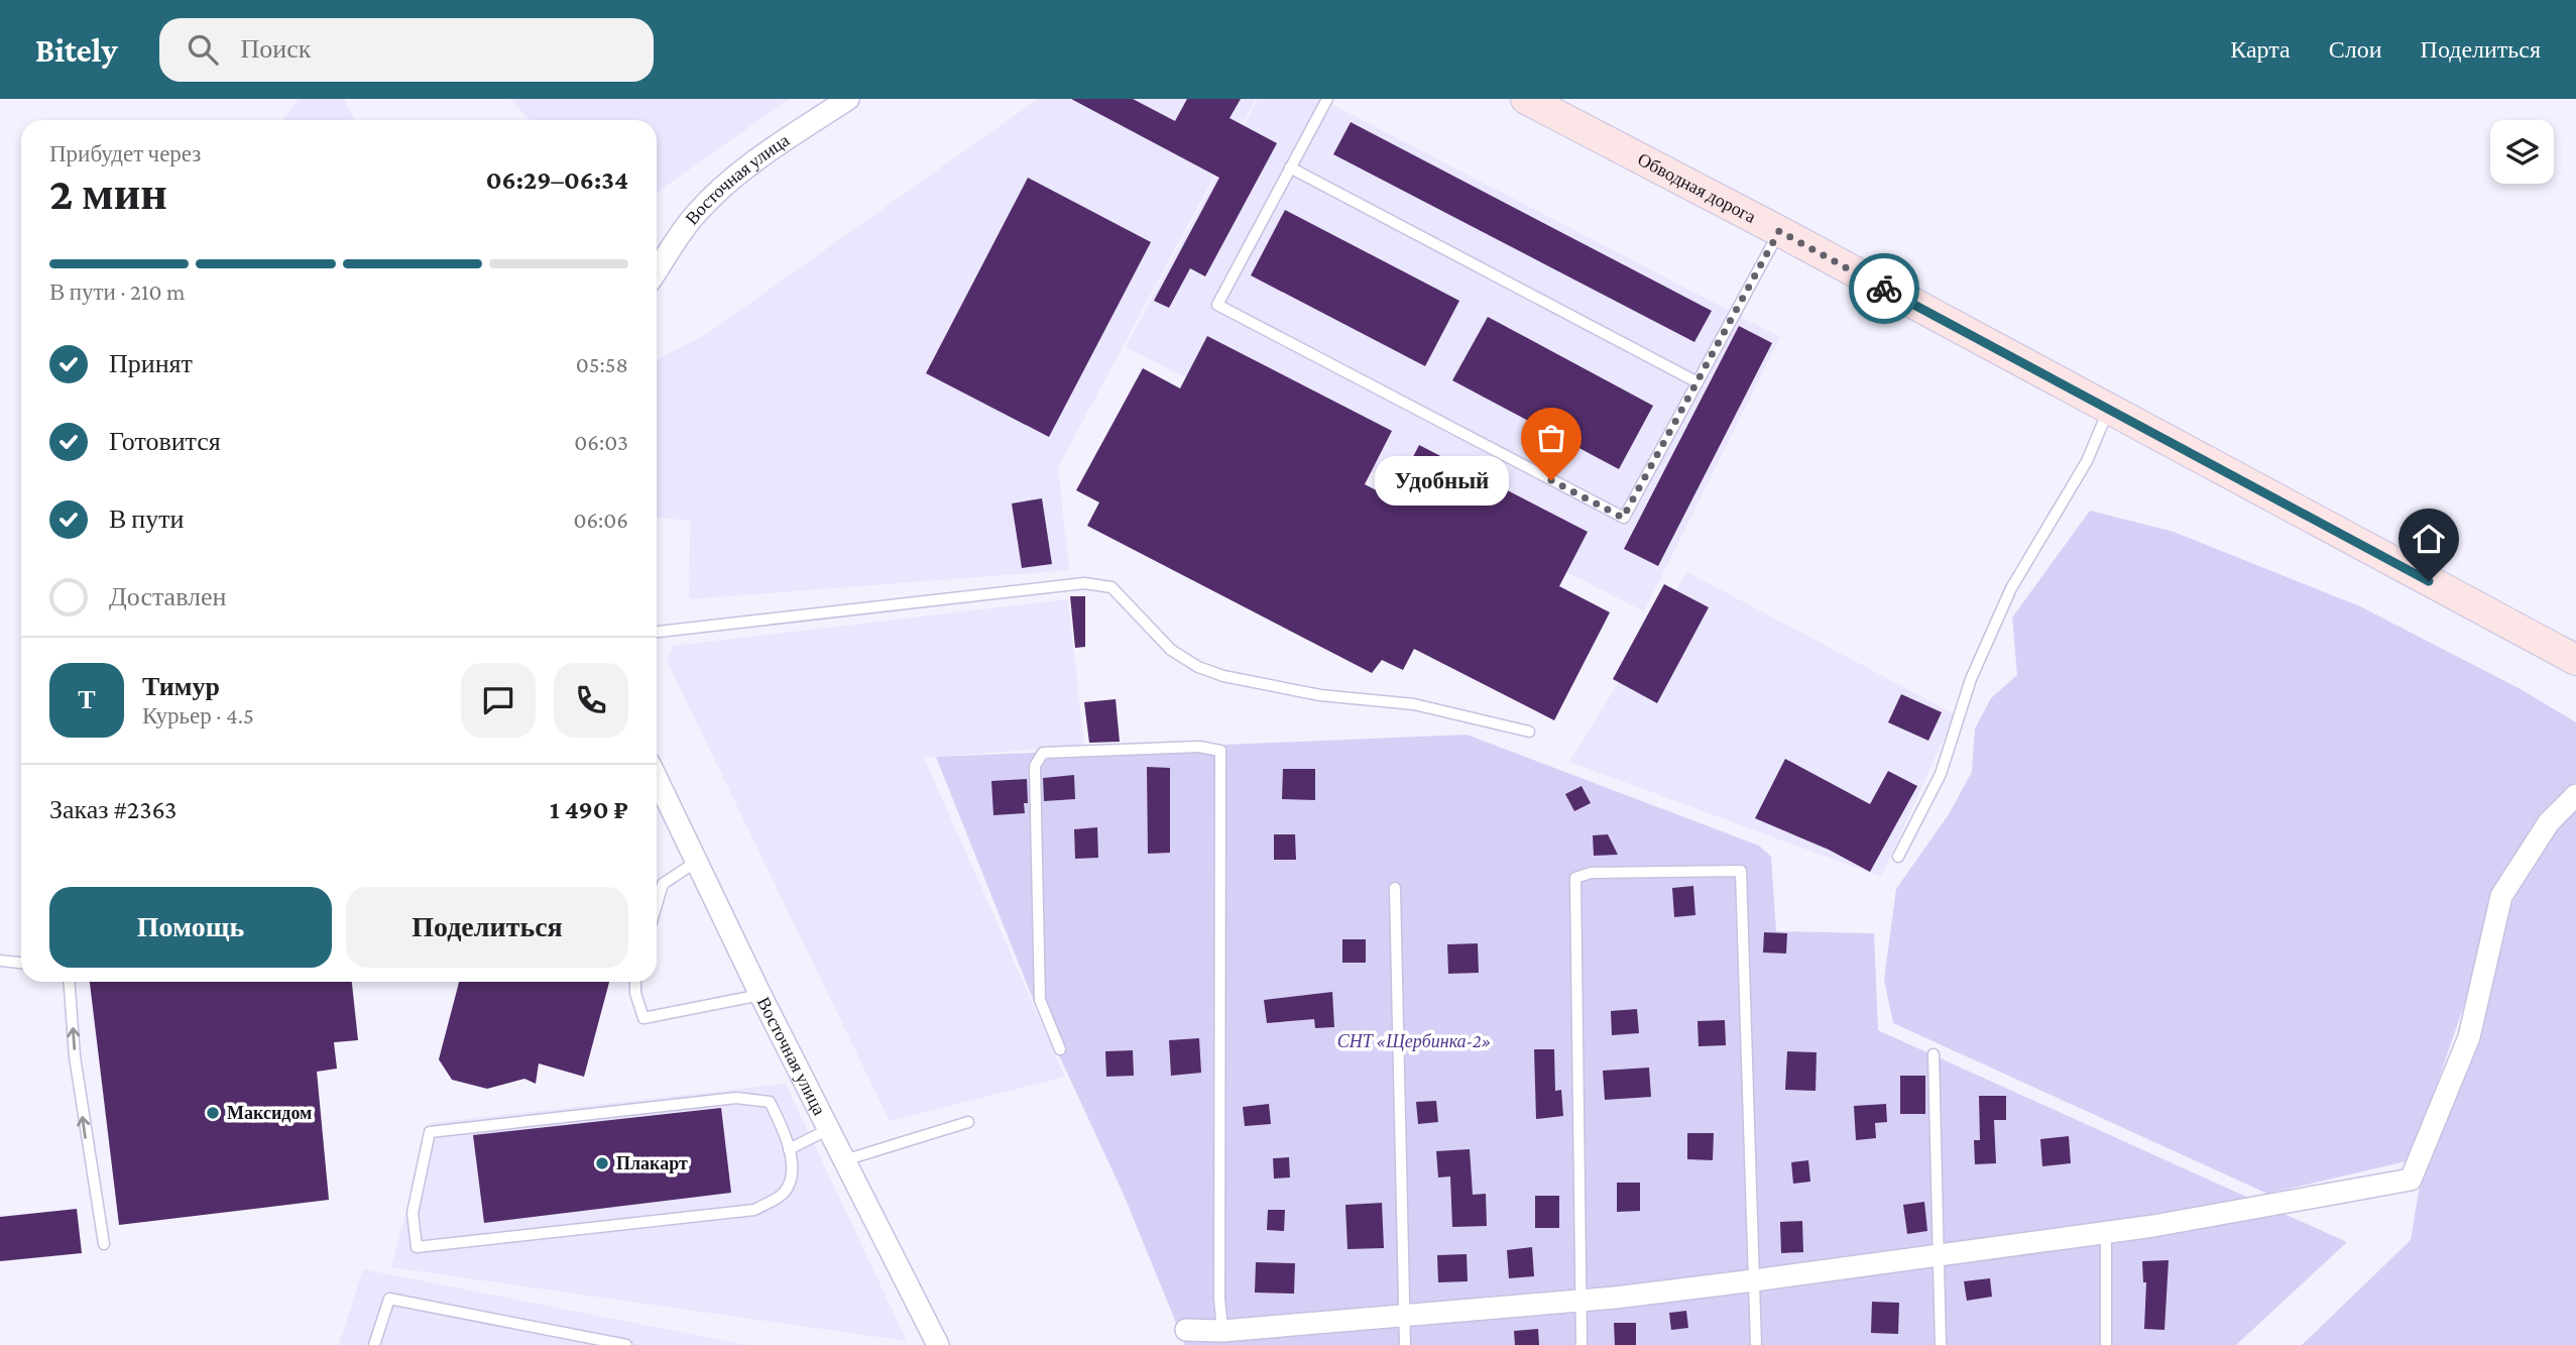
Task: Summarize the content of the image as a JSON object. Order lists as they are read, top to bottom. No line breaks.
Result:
{"streets":{"main road":["Обводная дорога"],"street":["Восточная улица"]},"parks":["СНТ «Щербинка-2»"],"places":["Удобный","Максидом","Плакарт"],"page":{"header":"Bitely","search":"Поиск","nav":["Карта","Слои","Поделиться"],"heading":["2 мин","Прибудет через","06:29–06:34"],"panel":["Тимур","Курьер · 4.5","Заказ #2363","1 490 ₽"],"bar":"В пути · 210 m","list":[["Принят","05:58"],["Готовится","06:03"],["В пути","06:06"],"Доставлен"],"bubble":"Удобный","round":"Т","buttons":["Помощь","Поделиться"]}}
